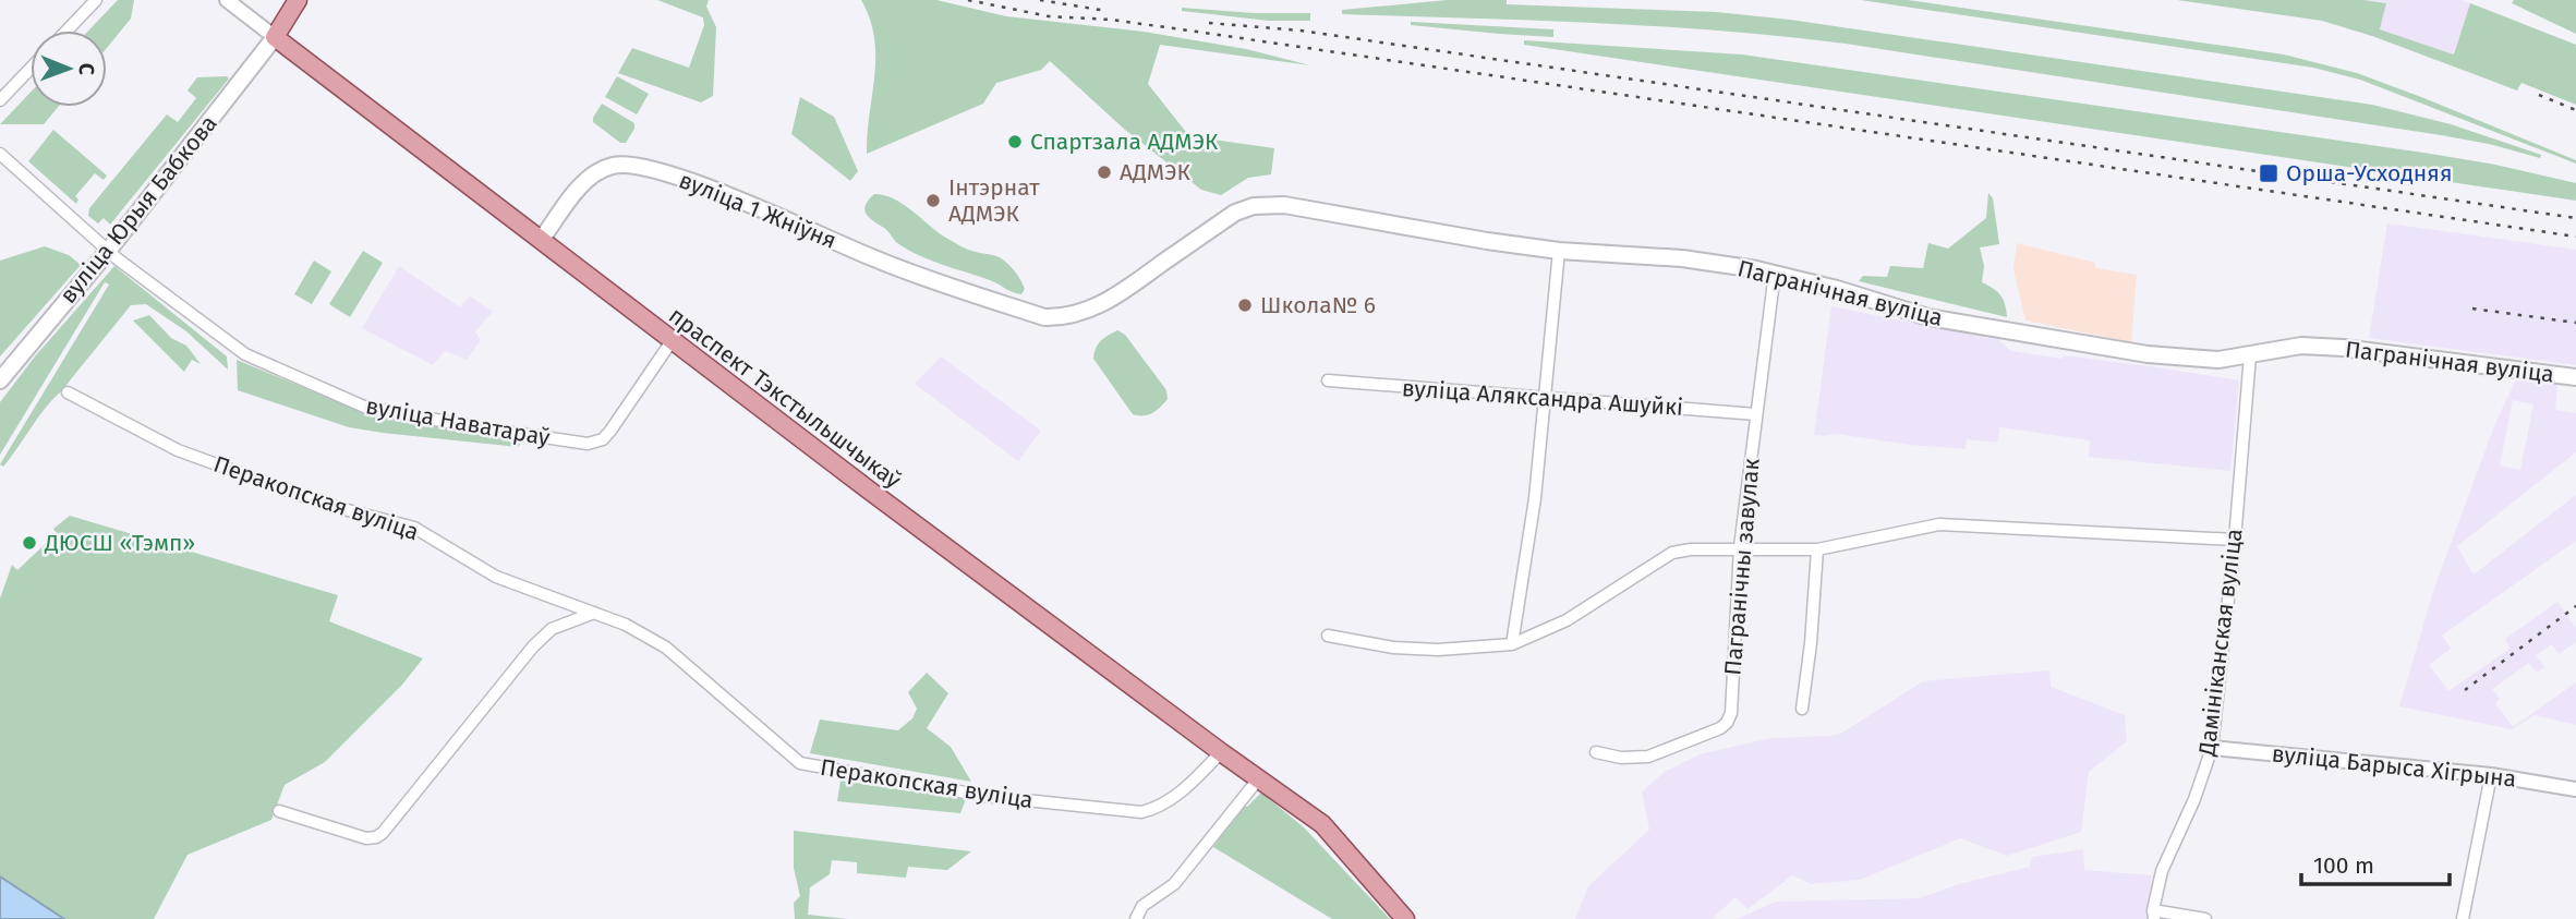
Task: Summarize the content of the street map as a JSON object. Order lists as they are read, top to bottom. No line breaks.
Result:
{"streets":{"main road":["вуліца Юрыя Бабкова","вуліца 1 Жніўня","Пагранічная вуліца","праспект Тэкстыльшчыкаў"],"street":["вуліца Аляксандра Ашуйкі","вуліца Наватараў","Перакопская вуліца","Пагранічны завулак","Дамініканская вуліца","вуліца Барыса Хігрына"]},"crossings":[["вуліца Юрыя Бабкова","праспект Тэкстыльшчыкаў"],["вуліца Юрыя Бабкова","вуліца Наватараў"],["вуліца 1 Жніўня","Пагранічная вуліца"],["вуліца 1 Жніўня","праспект Тэкстыльшчыкаў"],["Пагранічная вуліца","Пагранічны завулак"],["Пагранічная вуліца","Дамініканская вуліца"],["праспект Тэкстыльшчыкаў","вуліца Наватараў"],["праспект Тэкстыльшчыкаў","Перакопская вуліца"],["вуліца Аляксандра Ашуйкі","Пагранічны завулак"],["Дамініканская вуліца","вуліца Барыса Хігрына"]],"places":{"other":["Спартзала АДМЭК","АДМЭК","Інтэрнат АДМЭК","Школа№ 6","ДЮСШ «Тэмп»"],"transit":["Орша-Усходняя"]},"scale_bar":"100 m","north":"right"}
